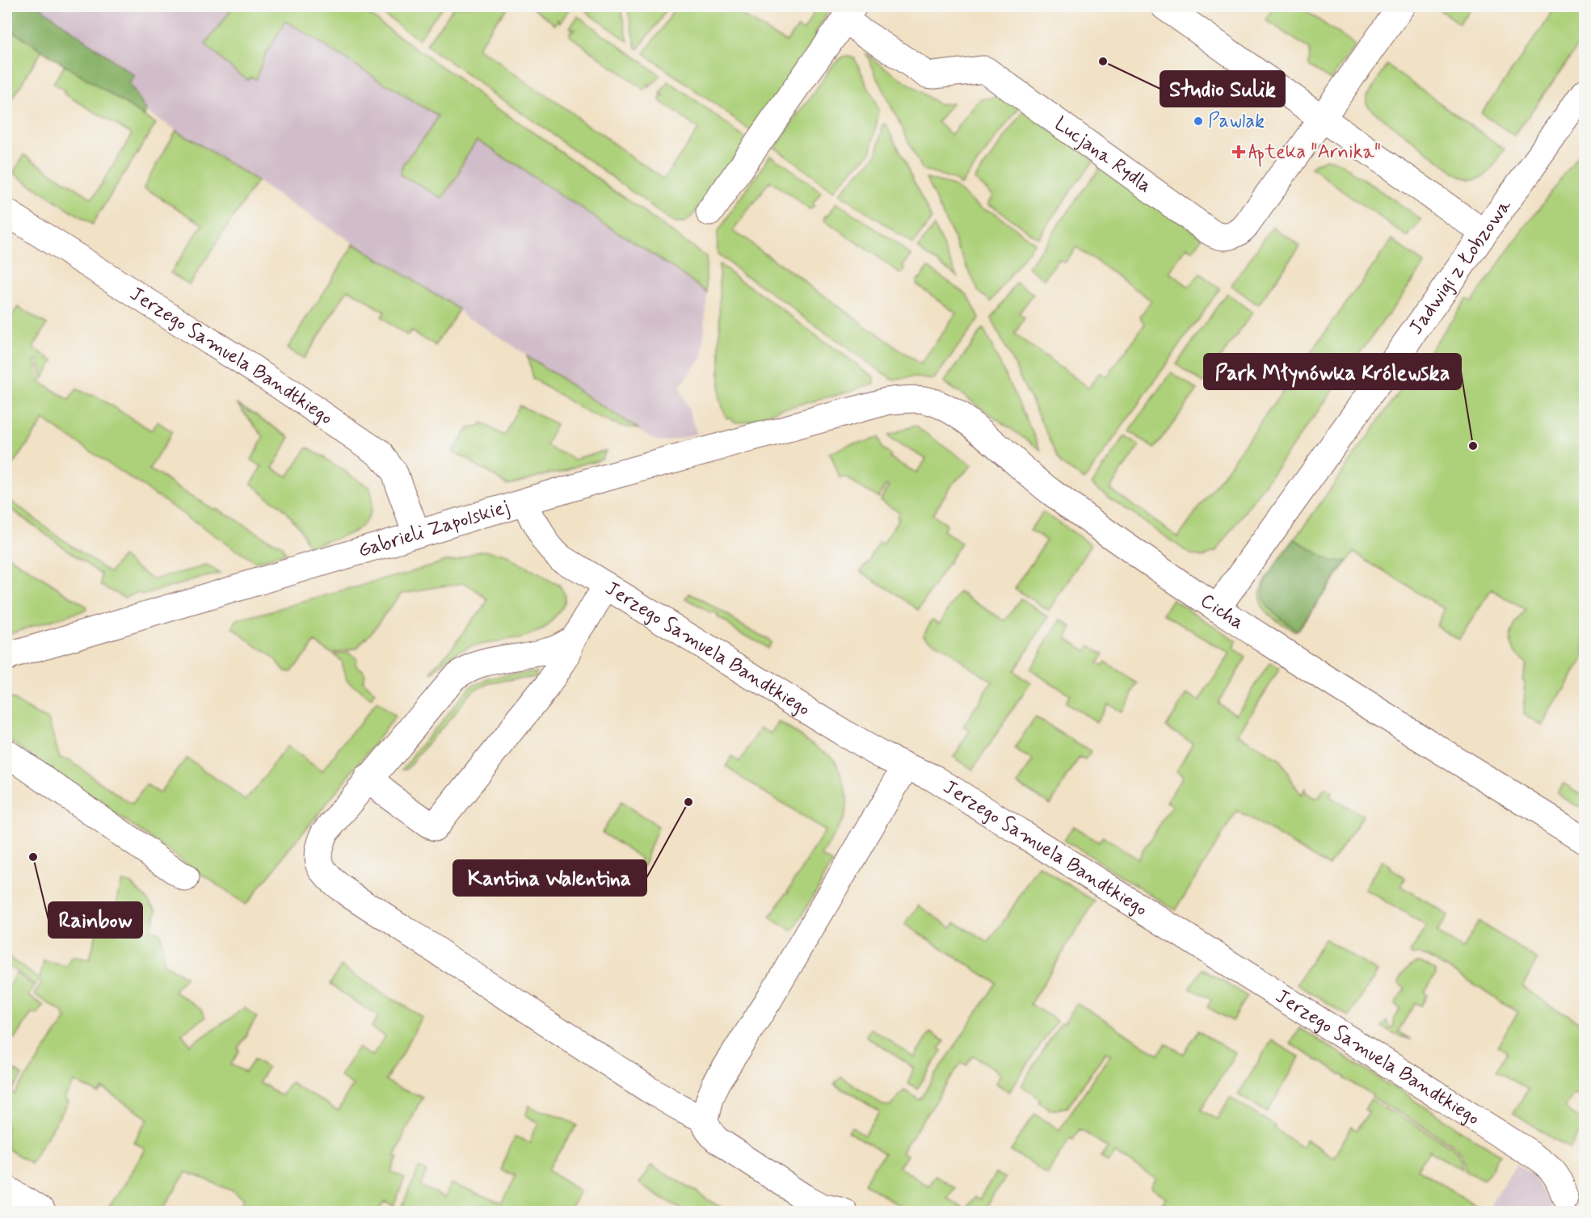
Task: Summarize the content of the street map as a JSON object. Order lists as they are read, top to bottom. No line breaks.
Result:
{"streets":{"street":["Lucjana Rydla","Jadwigi z Łobzowa","Jerzego Samuela Bandtkiego","Gabrieli Zapolskiej","Cicha"]},"crossings":[["Jadwigi z Łobzowa","Cicha"],["Jerzego Samuela Bandtkiego","Gabrieli Zapolskiej"],["Gabrieli Zapolskiej","Cicha"]],"places":{"other":["Studio Sulik","Pawlak","Park Młynówka Królewska","Kantina Walentina","Rainbow"],"health":["Apteka \"Arnika\""]}}
